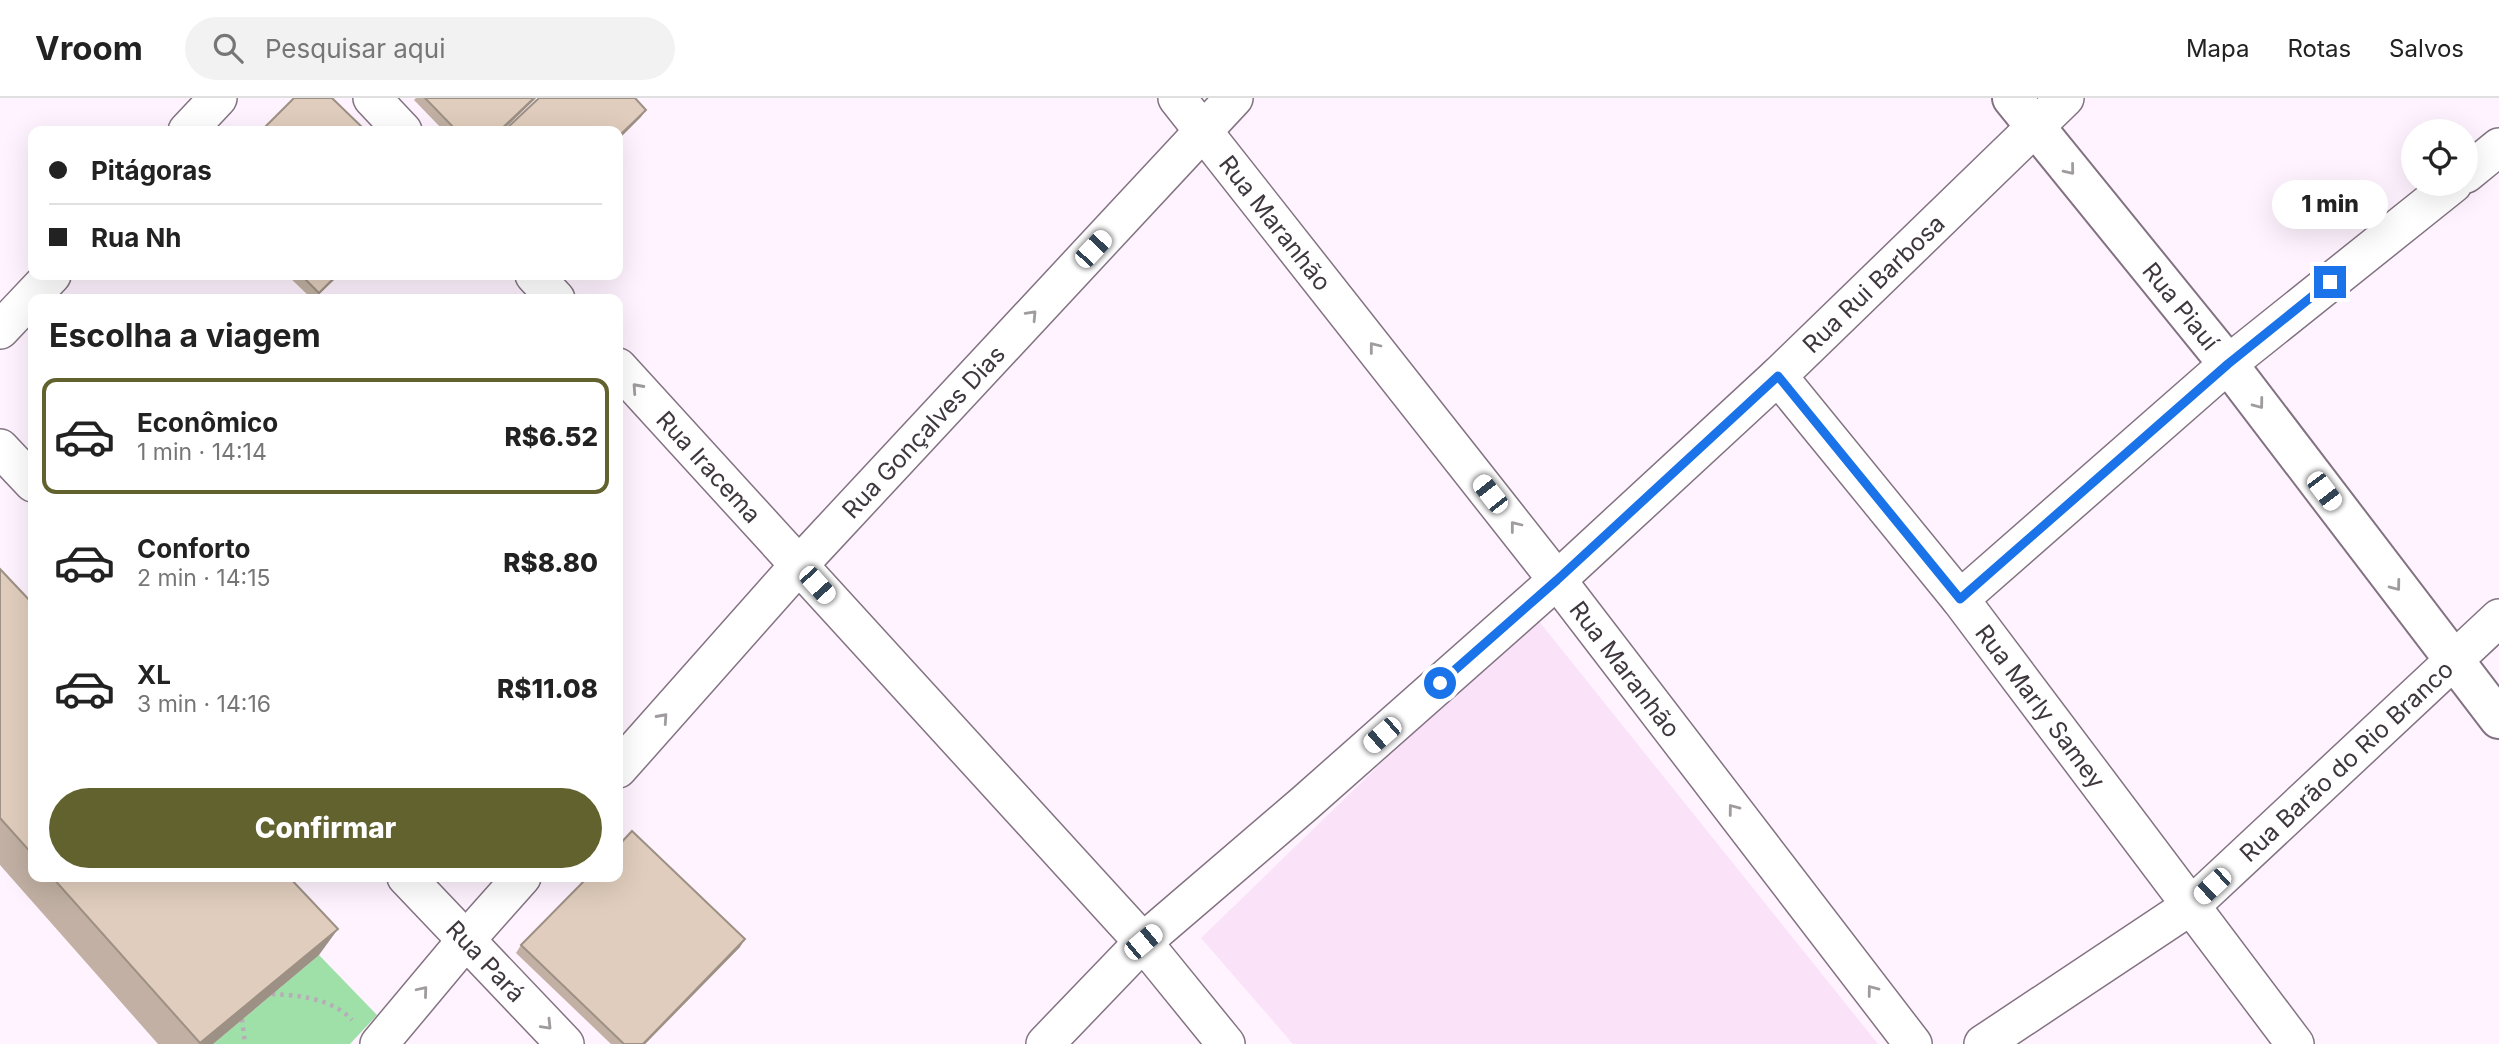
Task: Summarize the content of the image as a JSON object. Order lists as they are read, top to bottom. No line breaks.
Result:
{"streets":{"street":["Rua Maranhão","Rua Rui Barbosa","Rua Piauí","Rua Gonçalves Dias","Rua Iracema","Rua Marly Samey","Rua Barão do Rio Branco","Rua Pará"]},"crossings":[["Rua Maranhão","Rua Rui Barbosa"],["Rua Maranhão","Rua Gonçalves Dias"],["Rua Rui Barbosa","Rua Piauí"],["Rua Rui Barbosa","Rua Iracema"],["Rua Rui Barbosa","Rua Marly Samey"],["Rua Piauí","Rua Barão do Rio Branco"],["Rua Gonçalves Dias","Rua Iracema"],["Rua Marly Samey","Rua Barão do Rio Branco"]],"one_way":["Rua Maranhão","Rua Piauí","Rua Gonçalves Dias","Rua Pará"],"page":{"header":"Vroom","search":"Pesquisar aqui","nav":["Mapa","Rotas","Salvos"],"banner":["Pitágoras","Rua Nh"],"bubble":"1 min","heading":"Escolha a viagem","list":[{"name":"Econômico","note":"1 min · 14:14","value":"R$6.52"},{"name":"Conforto","note":"2 min · 14:15","value":"R$8.80"},{"name":"XL","note":"3 min · 14:16","value":"R$11.08"}],"buttons":"Confirmar"}}
